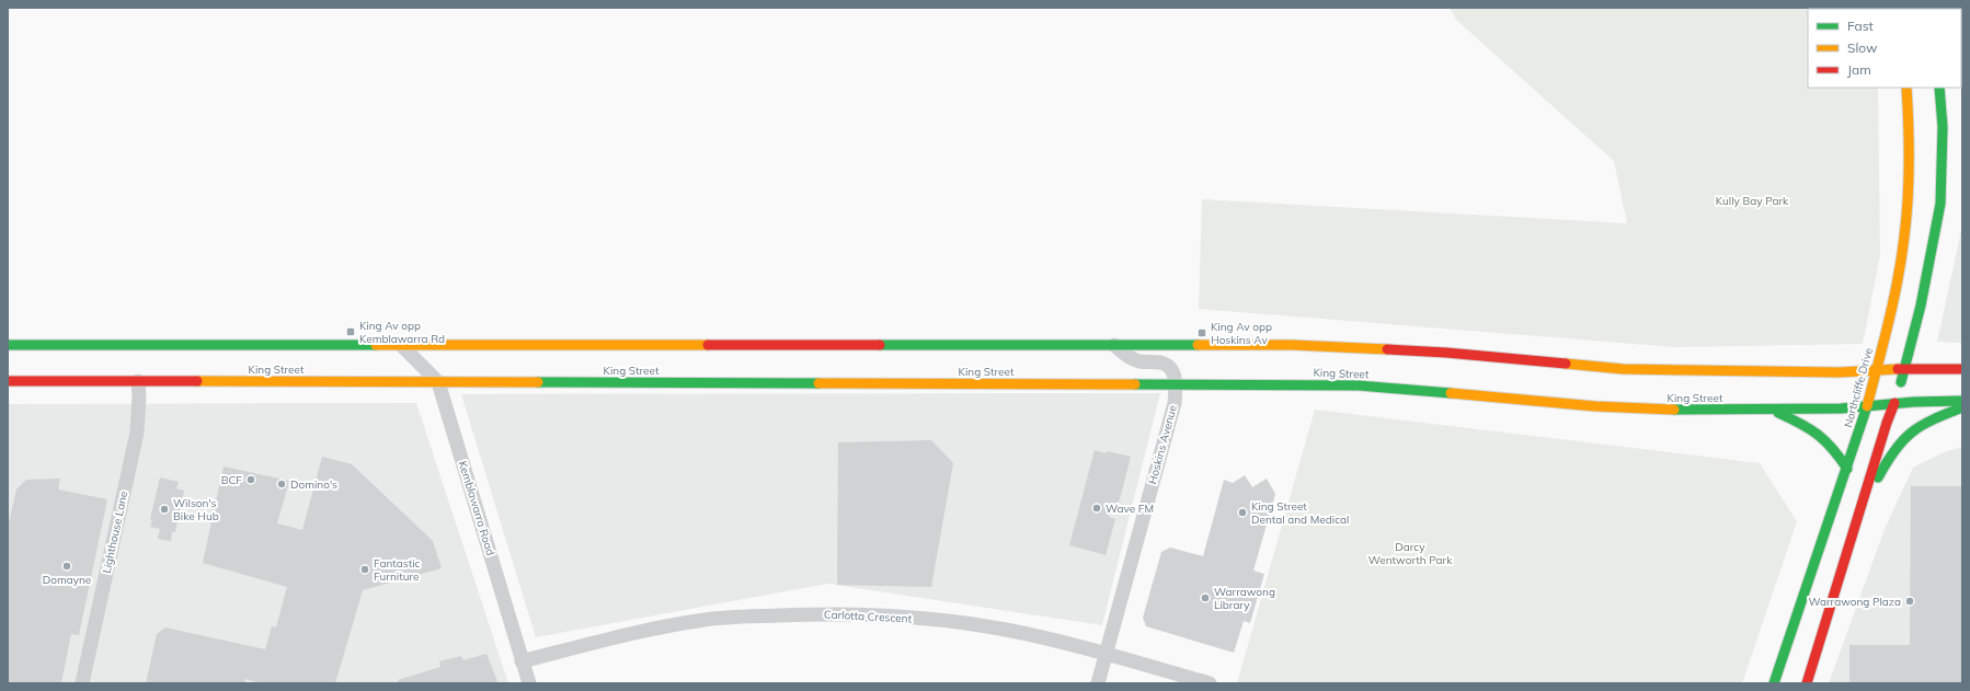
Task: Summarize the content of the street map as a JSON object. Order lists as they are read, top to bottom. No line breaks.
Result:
{"streets":{"main road":["King Street","Northcliffe Drive"],"street":["Hoskins Avenue","Kemblawarra Road","Lighthouse Lane","Carlotta Crescent"]},"crossings":[["King Street","Northcliffe Drive"],["King Street","Hoskins Avenue"],["King Street","Kemblawarra Road"],["King Street","Lighthouse Lane"],["Hoskins Avenue","Carlotta Crescent"],["Kemblawarra Road","Carlotta Crescent"]],"parks":["Kully Bay Park","Darcy Wentworth Park"],"places":{"transit":["King Av opp Kemblawarra Rd","King Av opp Hoskins Av"],"other":["BCF","Domino's","Wave FM","Wilson's Bike Hub","King Street Dental and Medical","Domayne","Fantastic Furniture","Warrawong Library","Warrawong Plaza"]},"legend":["Fast","Slow","Jam"]}
